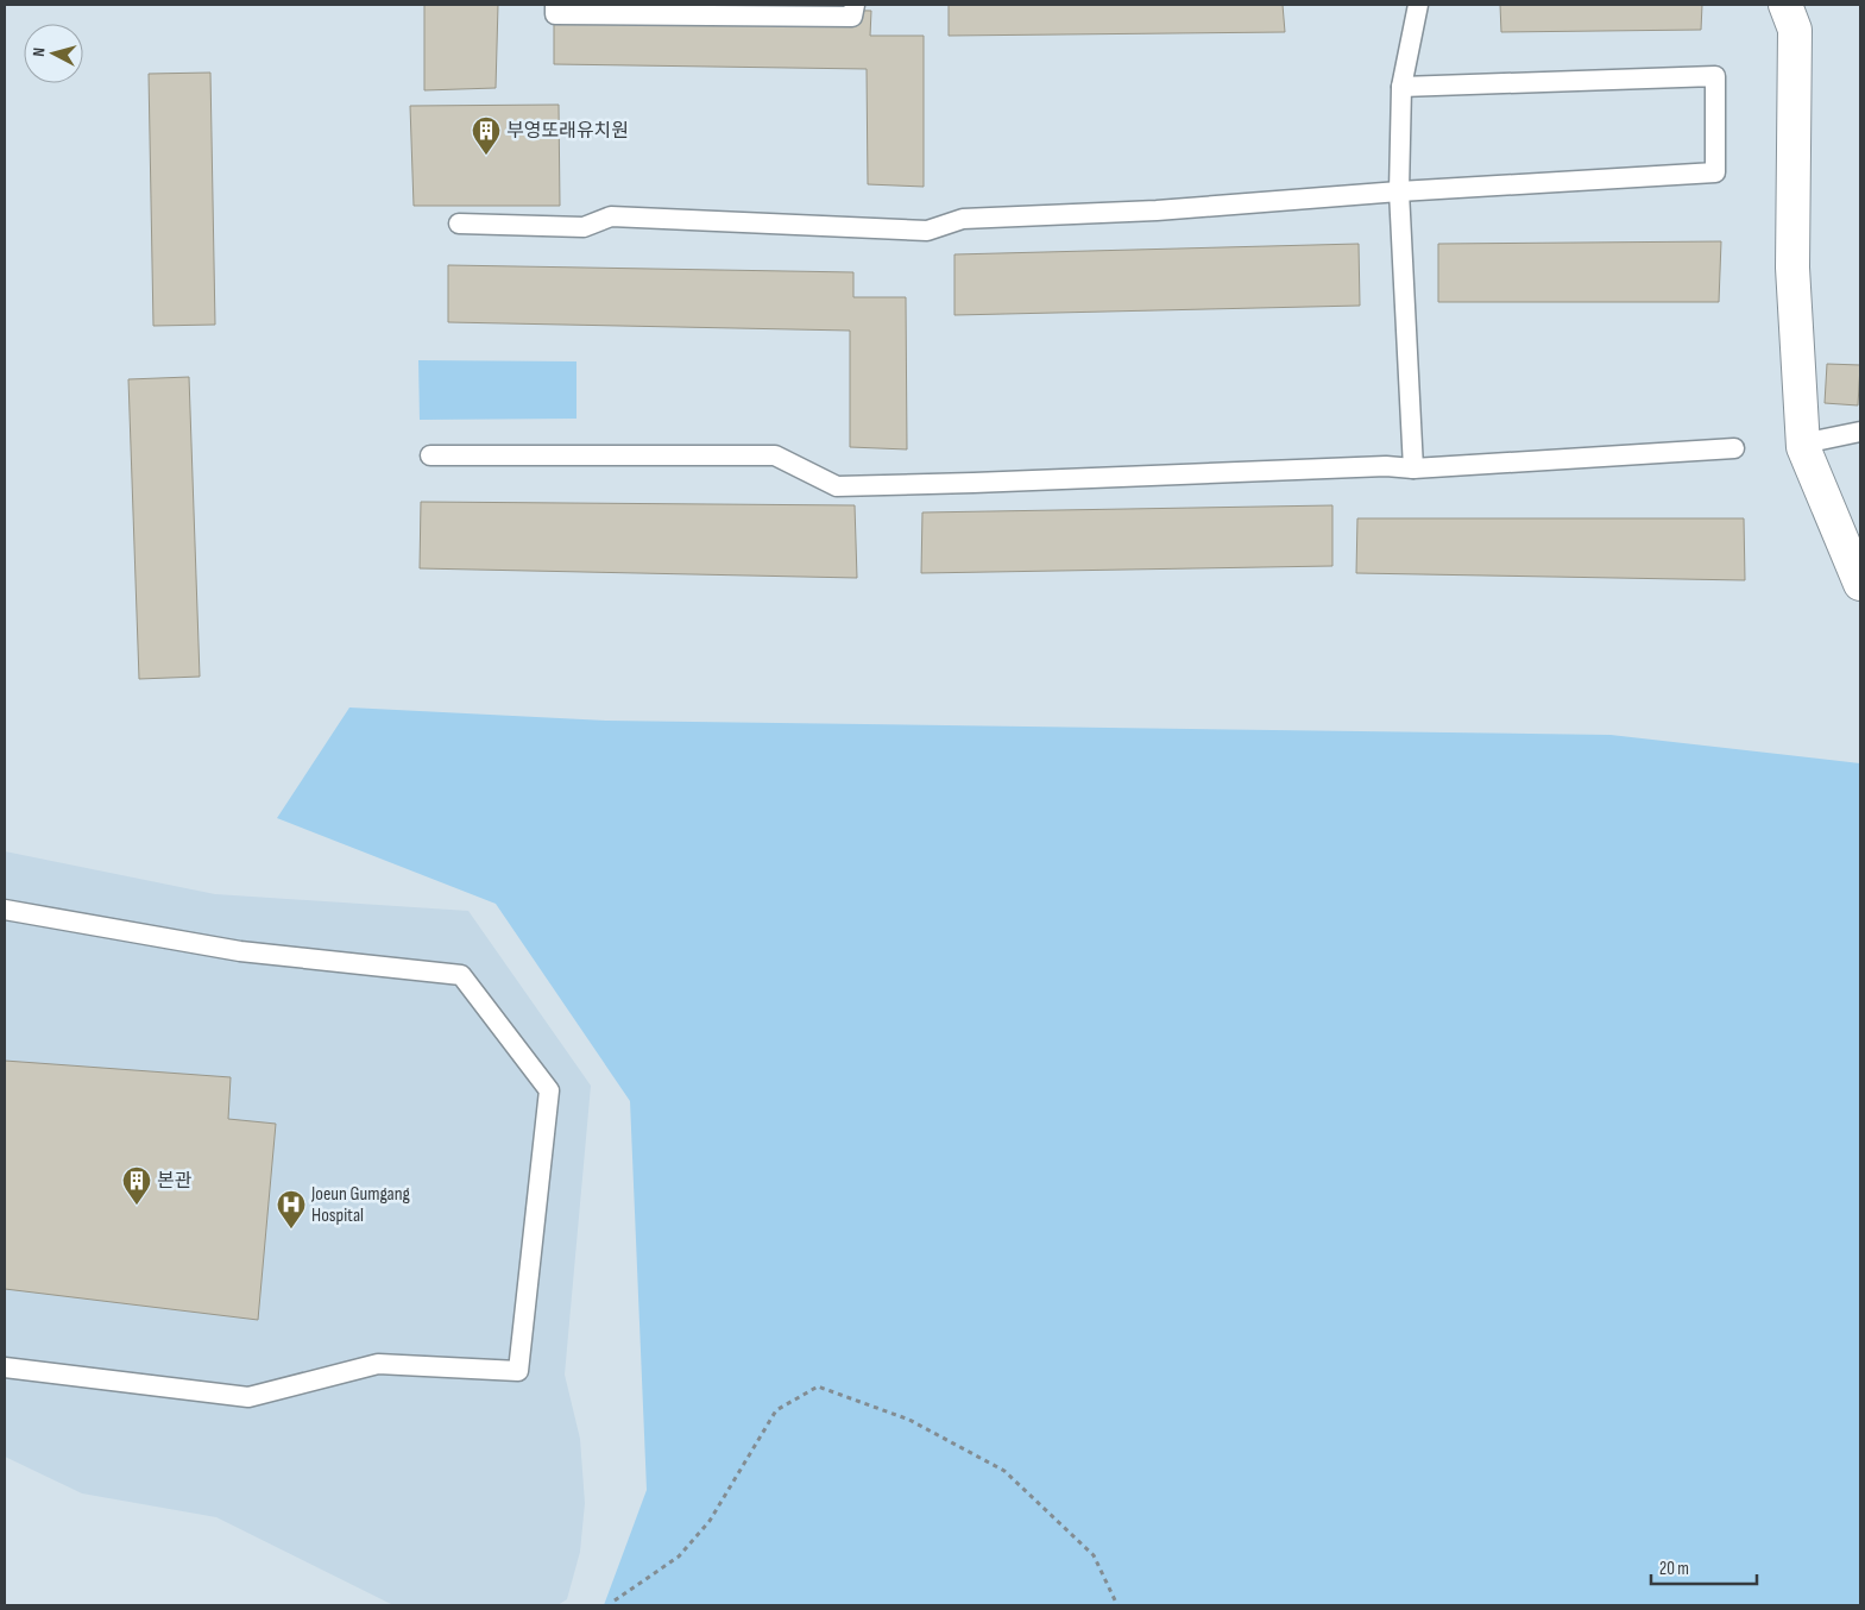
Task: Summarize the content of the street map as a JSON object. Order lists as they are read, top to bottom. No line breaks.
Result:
{"places":{"building":["부영또래유치원","본관"],"hospital":["Joeun Gumgang Hospital"]},"scale_bar":"20 m","north":"left"}
